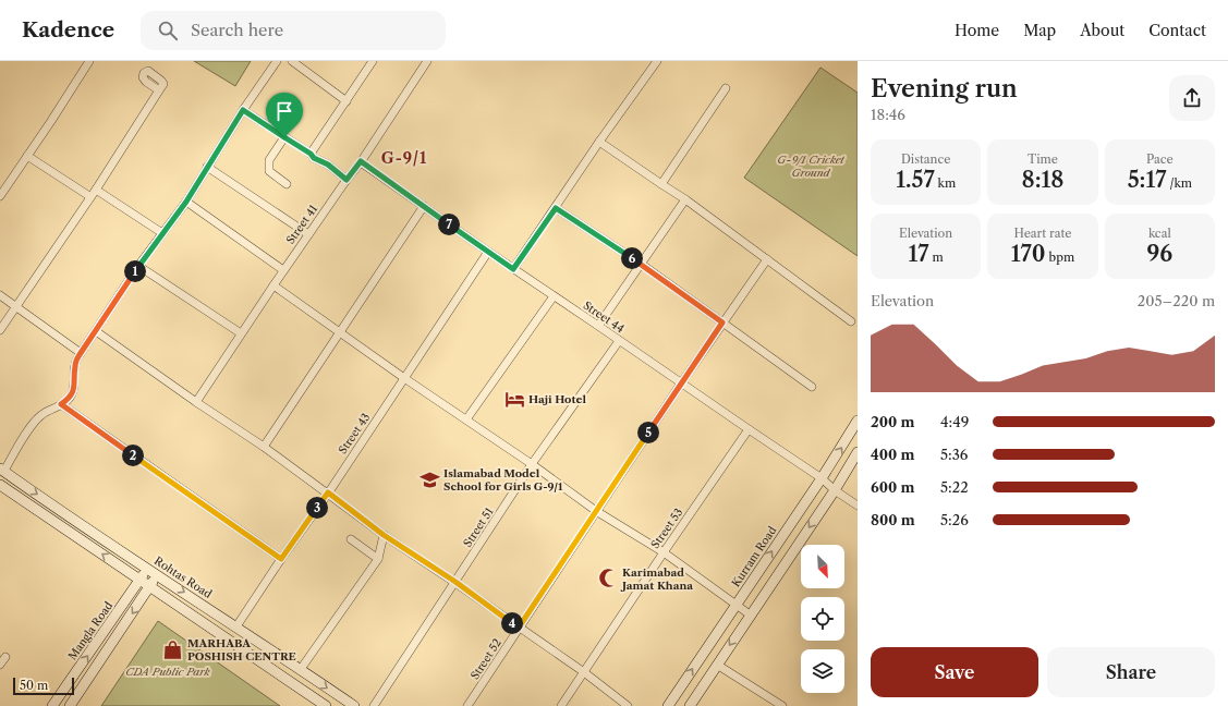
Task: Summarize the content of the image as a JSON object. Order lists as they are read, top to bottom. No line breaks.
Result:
{"streets":{"main road":["Kurram Road","Rohtas Road","Mangla Road"],"street":["Street 41","Street 44","Street 43","Street 51","Street 53","Street 52"]},"crossings":[["Street 41","Street 44"],["Street 44","Street 43"],["Street 44","Street 51"],["Street 44","Street 53"],["Street 44","Kurram Road"],["Street 44","Street 52"],["Street 43","Rohtas Road"],["Rohtas Road","Mangla Road"]],"districts":["G-9/1"],"parks":["G-9/1 Cricket Ground","CDA Public Park"],"places":{"hotel":["Haji Hotel"],"school or university":["Islamabad Model School for Girls G-9/1"],"mosque":["Karimabad Jamat Khana"],"shop":["MARHABA POSHISH CENTRE"]},"scale_bar":"50 m","north":"bottom right","page":{"header":"Kadence","search":"Search here","nav":["Home","Map","About","Contact"],"heading":["Evening run","18:46"],"stats":[["Distance","1.57 km"],["Time","8:18"],["Pace","5:17 /km"],["Elevation","17 m"],["Heart rate","170 bpm"],["kcal","96"]],"pins":["7","6","1","5","2","3","4"],"chart":["Elevation","205–220 m"],"list":[{"name":"200 m","note":"4:49"},{"name":"400 m","note":"5:36"},{"name":"600 m","note":"5:22"},{"name":"800 m","note":"5:26"}],"buttons":["Save","Share"],"scale":"50 m"}}
